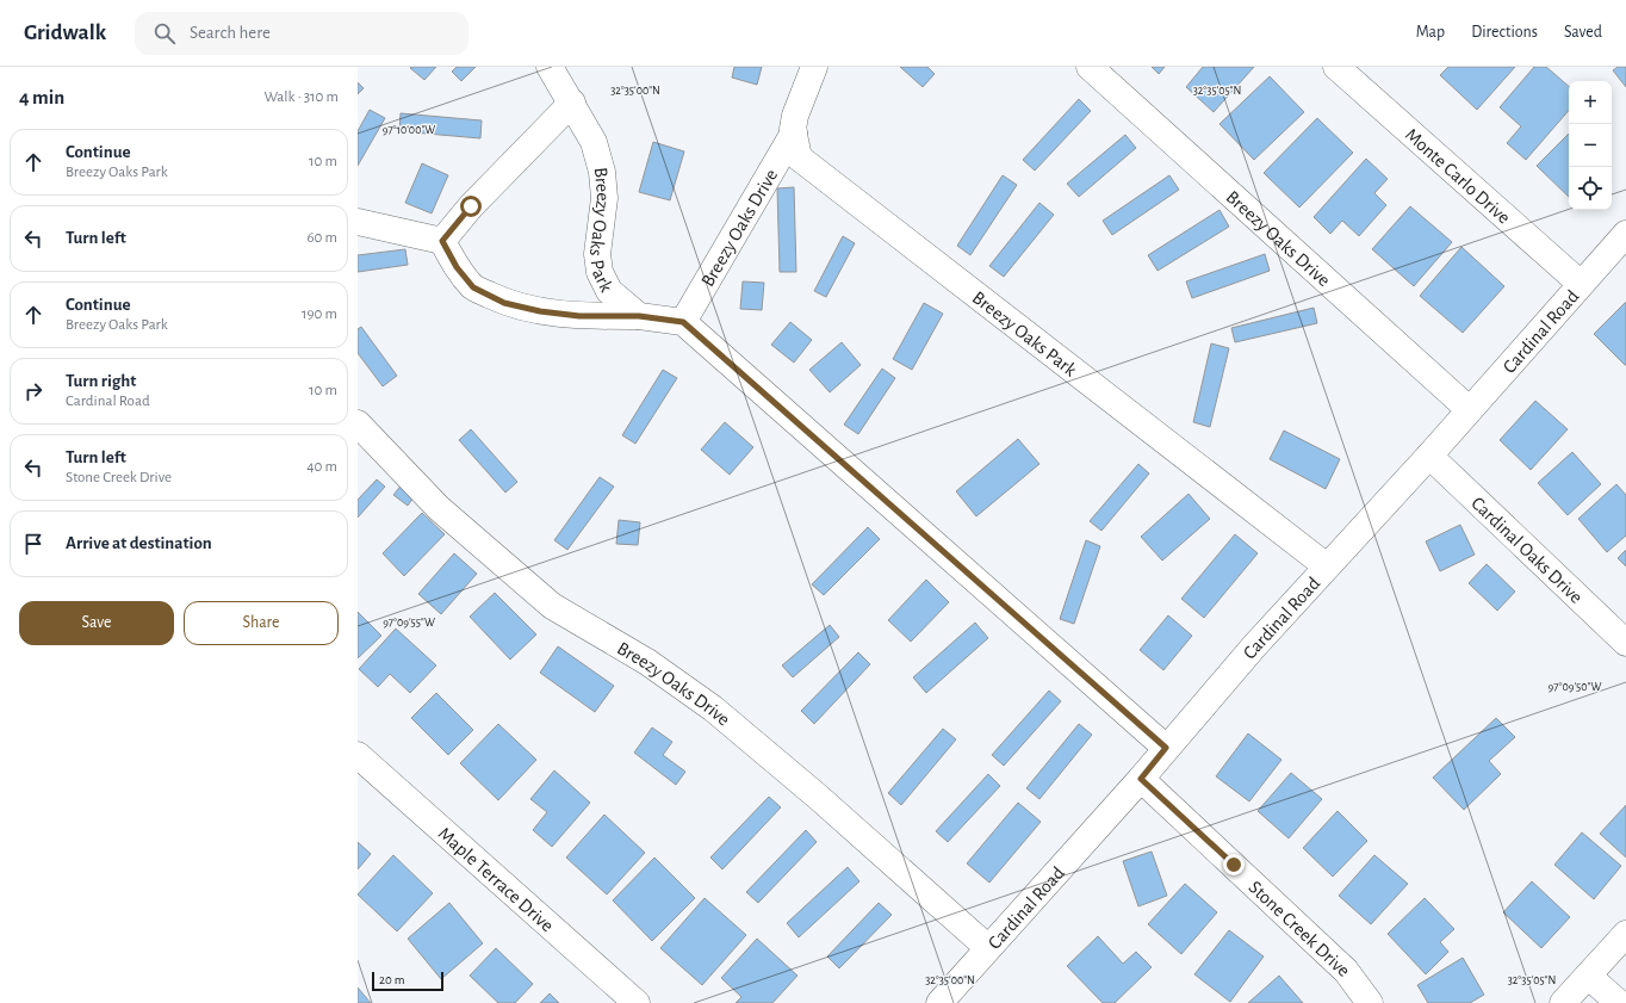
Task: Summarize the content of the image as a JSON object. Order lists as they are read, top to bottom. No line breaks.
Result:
{"streets":{"street":["Monte Carlo Drive","Breezy Oaks Park","Breezy Oaks Drive","Cardinal Road","Cardinal Oaks Drive","Maple Terrace Drive","Stone Creek Drive"]},"crossings":[["Monte Carlo Drive","Cardinal Road"],["Breezy Oaks Park","Breezy Oaks Drive"],["Breezy Oaks Park","Cardinal Road"],["Breezy Oaks Drive","Cardinal Road"],["Cardinal Road","Cardinal Oaks Drive"],["Cardinal Road","Stone Creek Drive"]],"scale_bar":"20 m","page":{"header":"Gridwalk","search":"Search here","nav":["Map","Directions","Saved"],"heading":["4 min","Walk · 310 m"],"map_buttons":["+","−"],"list":[["Continue","Breezy Oaks Park","10 m"],["Turn left","60 m"],["Continue","Breezy Oaks Park","190 m"],["Turn right","Cardinal Road","10 m"],["Turn left","Stone Creek Drive","40 m"],"Arrive at destination"],"buttons":["Save","Share"],"scale":"20 m"},"coordinates":["32°35'00\"N","32°35'05\"N","97°10'00\"W","97°09'55\"W","97°09'50\"W"]}
